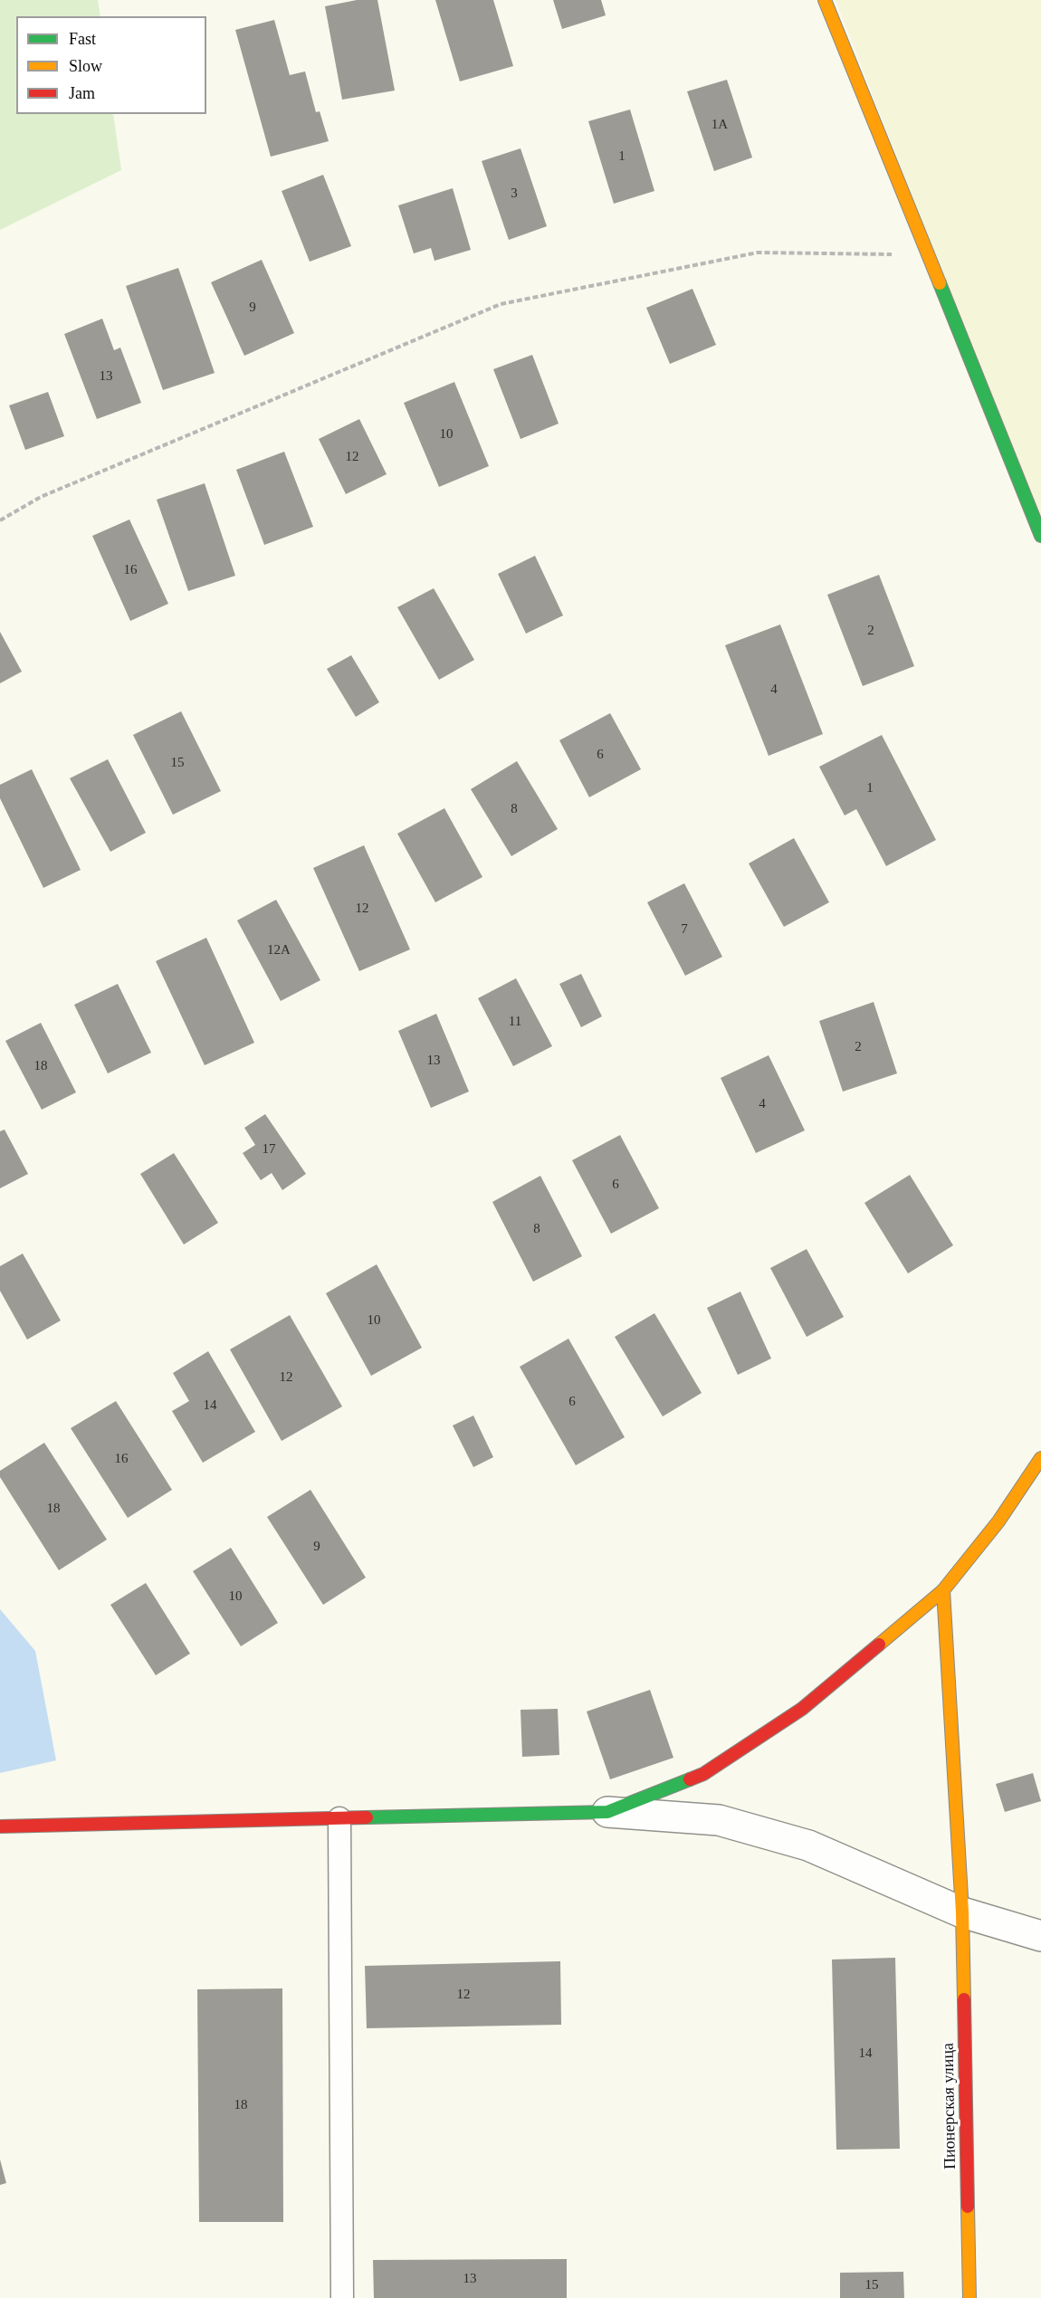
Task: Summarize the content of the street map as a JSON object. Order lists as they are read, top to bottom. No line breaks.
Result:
{"streets":{"street":["Пионерская улица"]},"house_numbers":["1А","1","3","9","13","10","12","16","2","4","6","15","1","8","12","7","12А","11","2","13","18","4","17","6","8","10","12","6","14","16","18","9","10","12","14","18","13","15"],"legend":["Fast","Slow","Jam"]}
